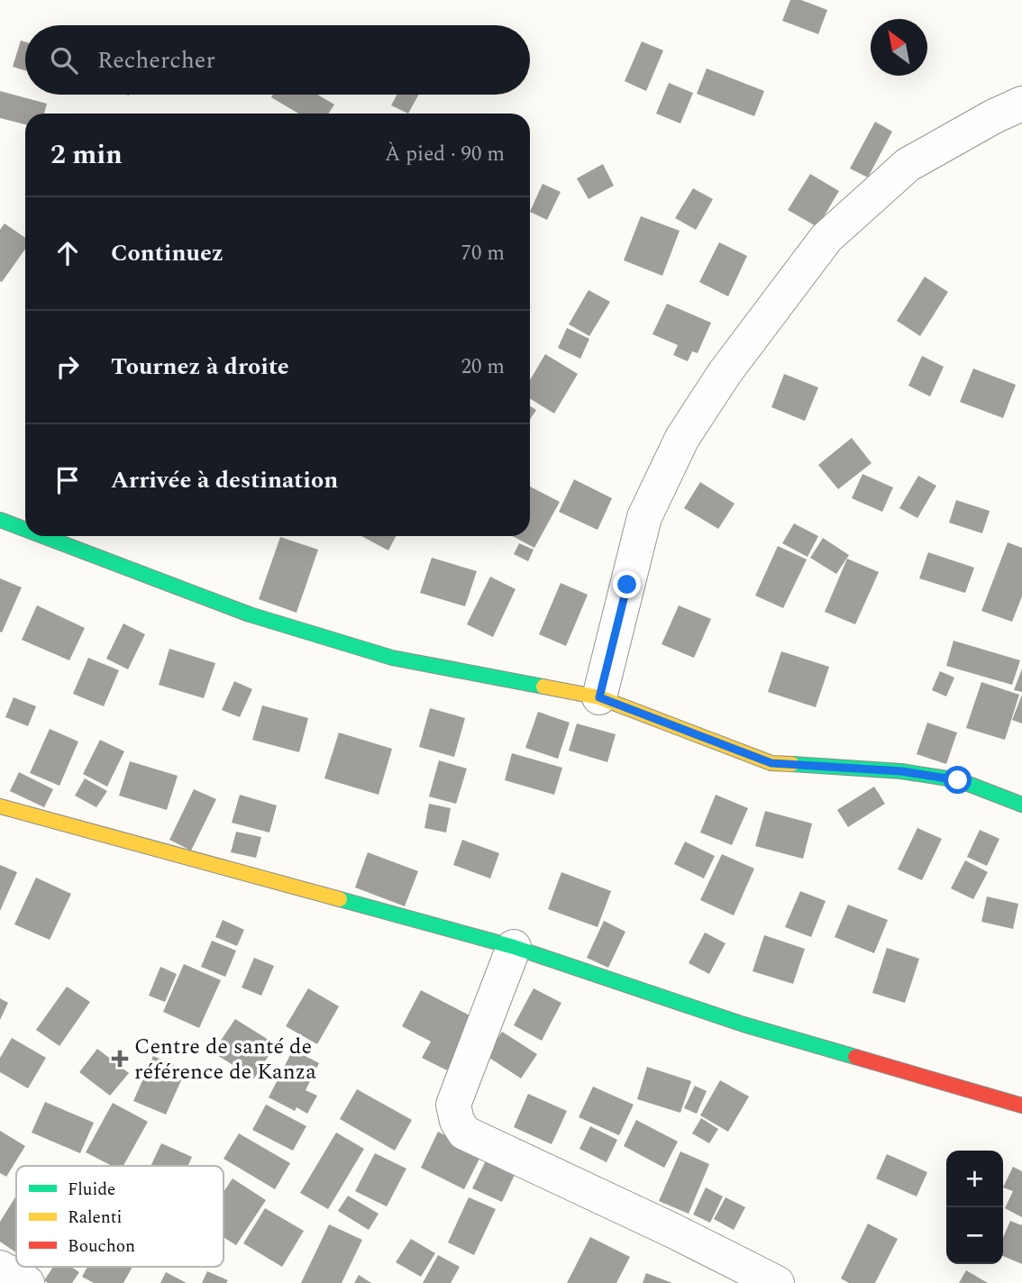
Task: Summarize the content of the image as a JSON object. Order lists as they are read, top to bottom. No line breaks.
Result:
{"places":{"health":["Centre de santé de référence de Kanza"]},"legend":["Fluide","Ralenti","Bouchon"],"north":"top left","page":{"search":"Rechercher","heading":["2 min","À pied · 90 m"],"list":[["Continuez","70 m"],["Tournez à droite","20 m"],"Arrivée à destination"],"map_buttons":["+","−"]}}
